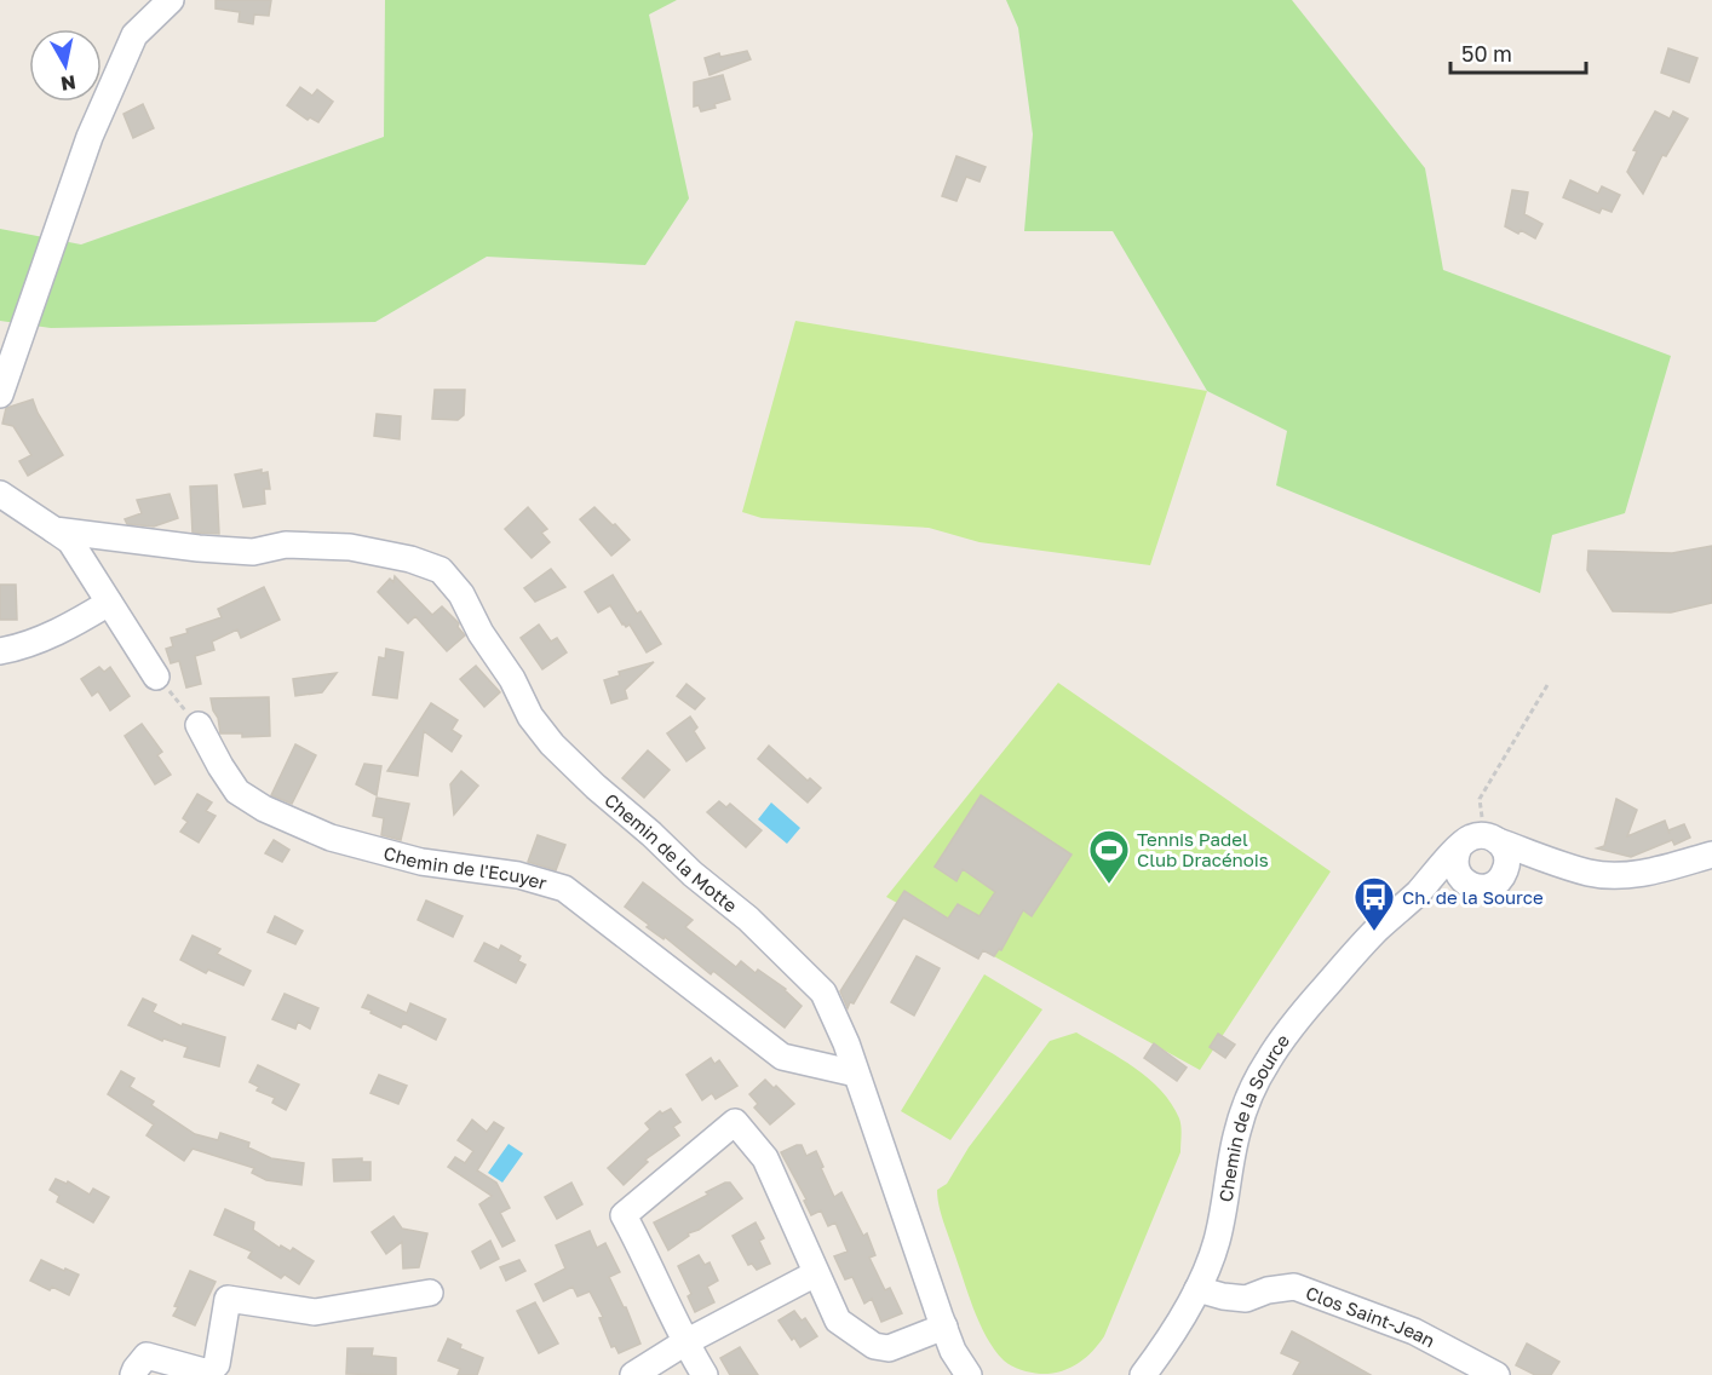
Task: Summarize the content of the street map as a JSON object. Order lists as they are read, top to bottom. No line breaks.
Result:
{"streets":{"street":["Chemin de la Motte","Chemin de l'Ecuyer","Chemin de la Source","Clos Saint-Jean"]},"crossings":[["Chemin de la Motte","Chemin de l'Ecuyer"],["Chemin de la Source","Clos Saint-Jean"]],"places":{"sports":["Tennis Padel Club Dracénois"],"bus stop":["Ch. de la Source"]},"scale_bar":"50 m","north":"bottom"}
